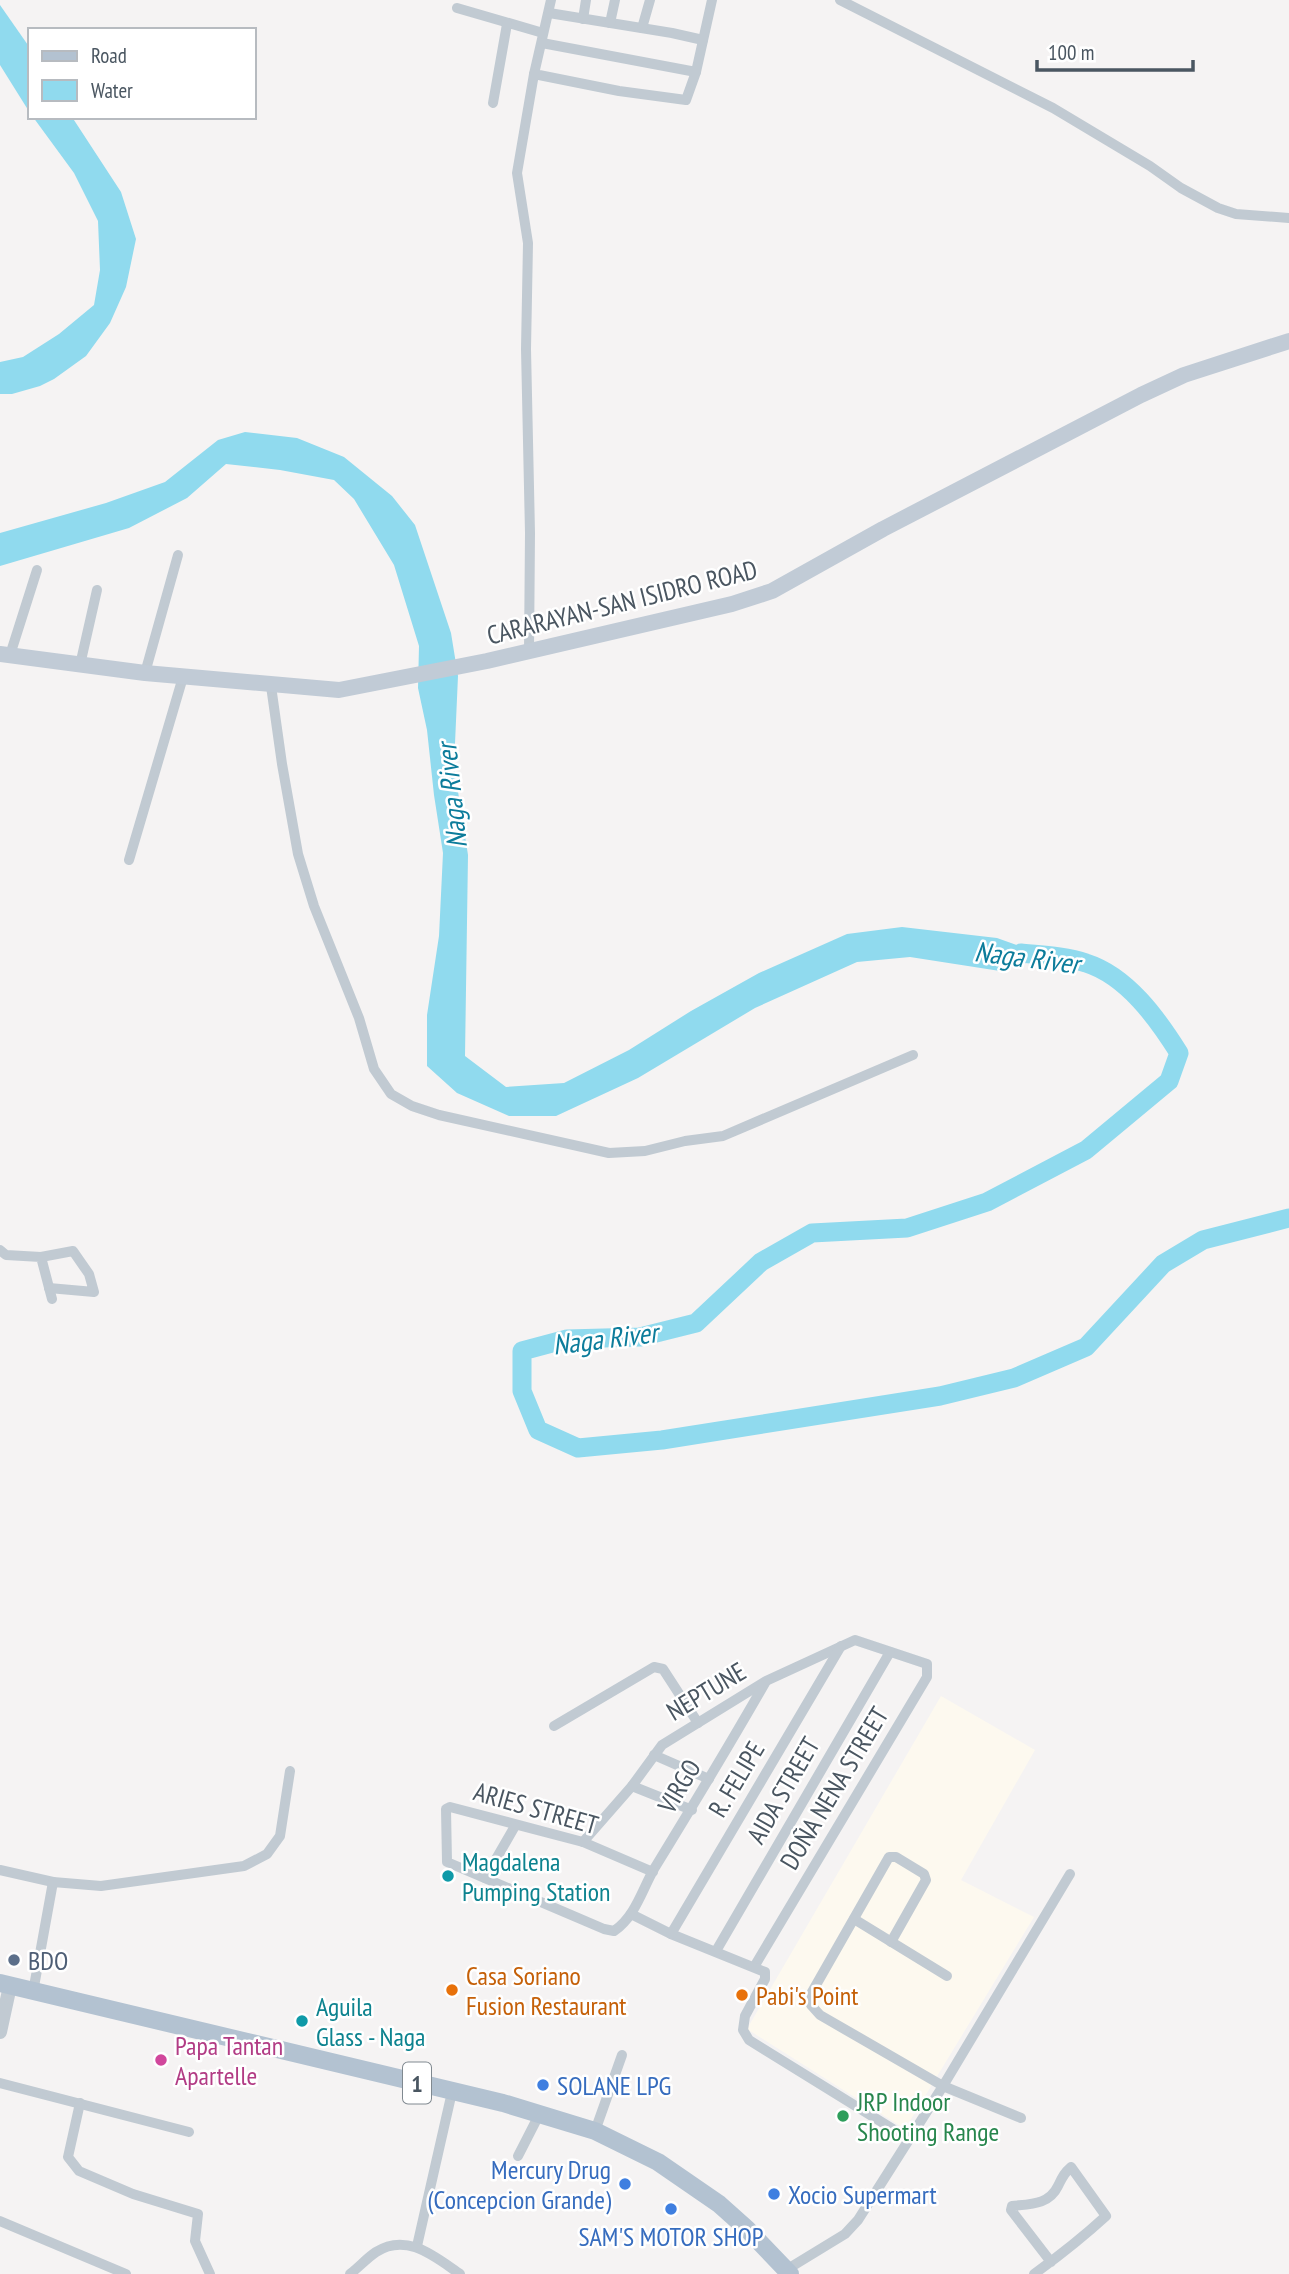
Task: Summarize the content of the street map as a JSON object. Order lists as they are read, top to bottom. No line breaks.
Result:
{"streets":{"main road":["CARARAYAN-SAN ISIDRO ROAD","1"],"street":["NEPTUNE","R. FELIPE","VIRGO","DOÑA NENA STREET","AIDA STREET","ARIES STREET"]},"crossings":[["NEPTUNE","R. FELIPE"],["NEPTUNE","VIRGO"],["NEPTUNE","DOÑA NENA STREET"],["NEPTUNE","AIDA STREET"],["NEPTUNE","ARIES STREET"],["VIRGO","ARIES STREET"],["DOÑA NENA STREET","AIDA STREET"]],"water":["Naga River"],"places":["Magdalena Pumping Station","BDO","Casa Soriano Fusion Restaurant","Pabi's Point","Aguila Glass - Naga","Papa Tantan Apartelle","SOLANE LPG","JRP Indoor Shooting Range","Mercury Drug (Concepcion Grande)","Xocio Supermart","SAM'S MOTOR SHOP"],"legend":["Road","Water"],"scale_bar":"100 m"}
